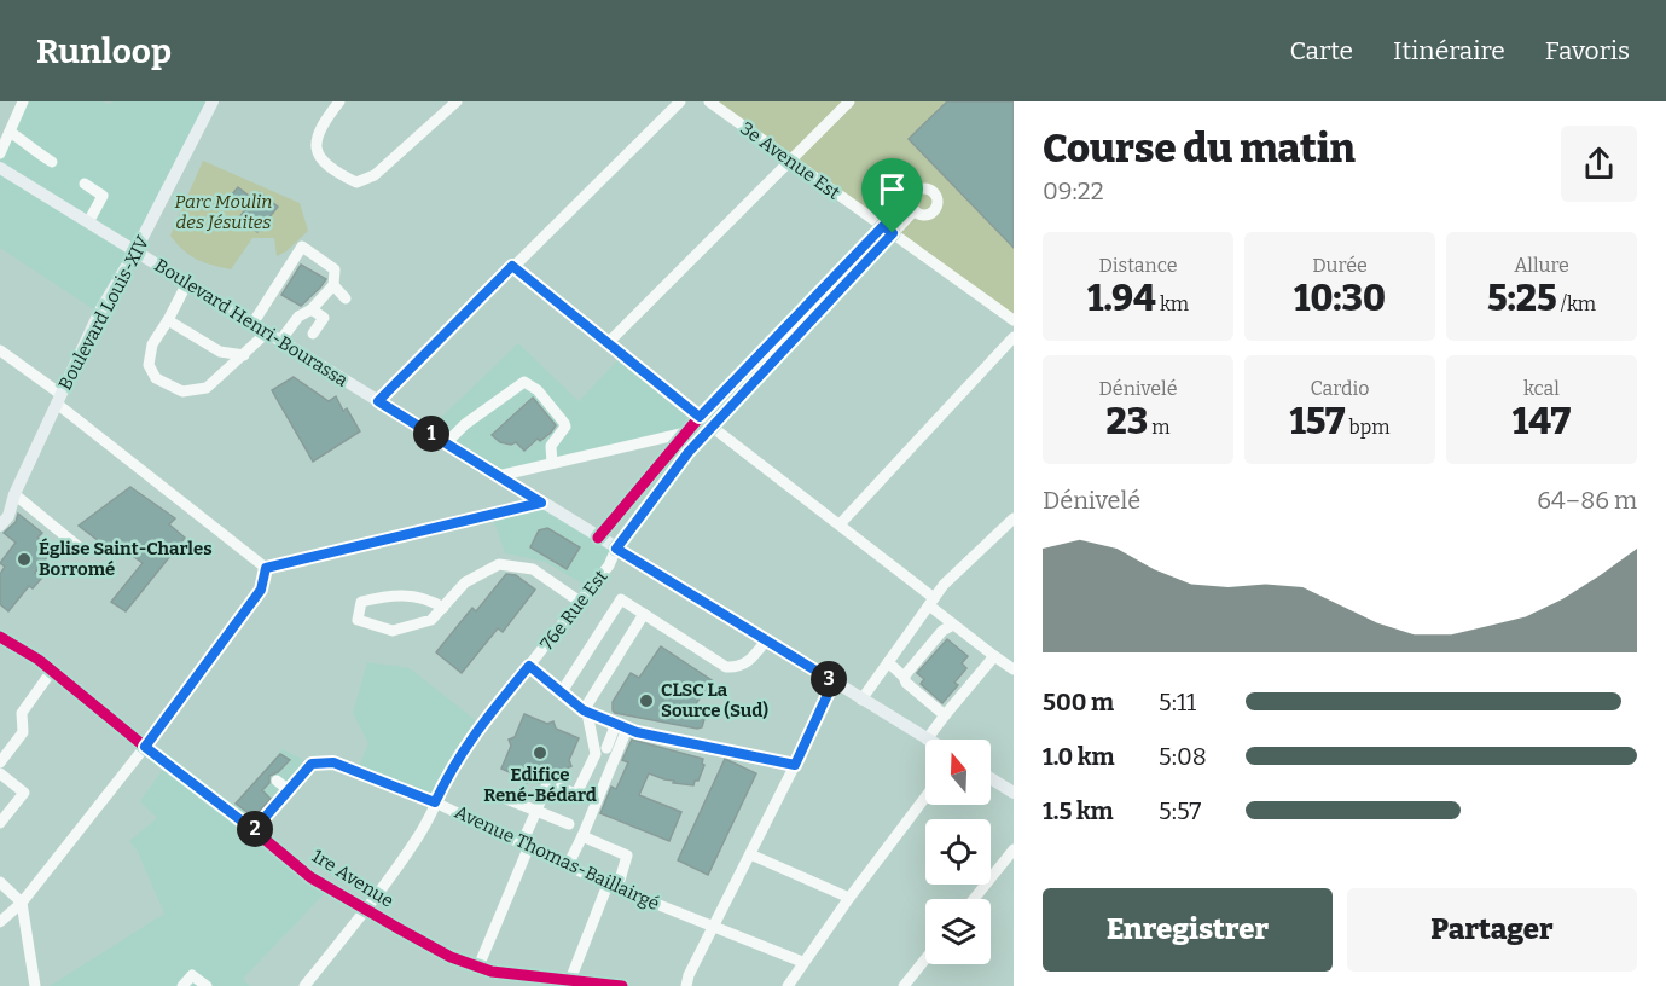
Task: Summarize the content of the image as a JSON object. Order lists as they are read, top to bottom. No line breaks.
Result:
{"streets":{"main road":["Boulevard Louis-XIV","Boulevard Henri-Bourassa"],"street":["3e Avenue Est","76e Rue Est","Avenue Thomas-Baillairgé","1re Avenue"]},"crossings":[["3e Avenue Est","76e Rue Est"],["Boulevard Louis-XIV","Boulevard Henri-Bourassa"],["Boulevard Henri-Bourassa","76e Rue Est"],["76e Rue Est","Avenue Thomas-Baillairgé"],["76e Rue Est","1re Avenue"],["Avenue Thomas-Baillairgé","1re Avenue"]],"parks":["Parc Moulin des Jésuites"],"places":["Église Saint-Charles Borromé","CLSC La Source (Sud)","Edifice René-Bédard"],"north":"top","page":{"header":"Runloop","nav":["Carte","Itinéraire","Favoris"],"heading":["Course du matin","09:22"],"stats":[["Distance","1.94 km"],["Durée","10:30"],["Allure","5:25 /km"],["Dénivelé","23 m"],["Cardio","157 bpm"],["kcal","147"]],"pins":["1","3","2"],"chart":["Dénivelé","64–86 m"],"list":[{"name":"500 m","note":"5:11"},{"name":"1.0 km","note":"5:08"},{"name":"1.5 km","note":"5:57"}],"buttons":["Enregistrer","Partager"]}}
